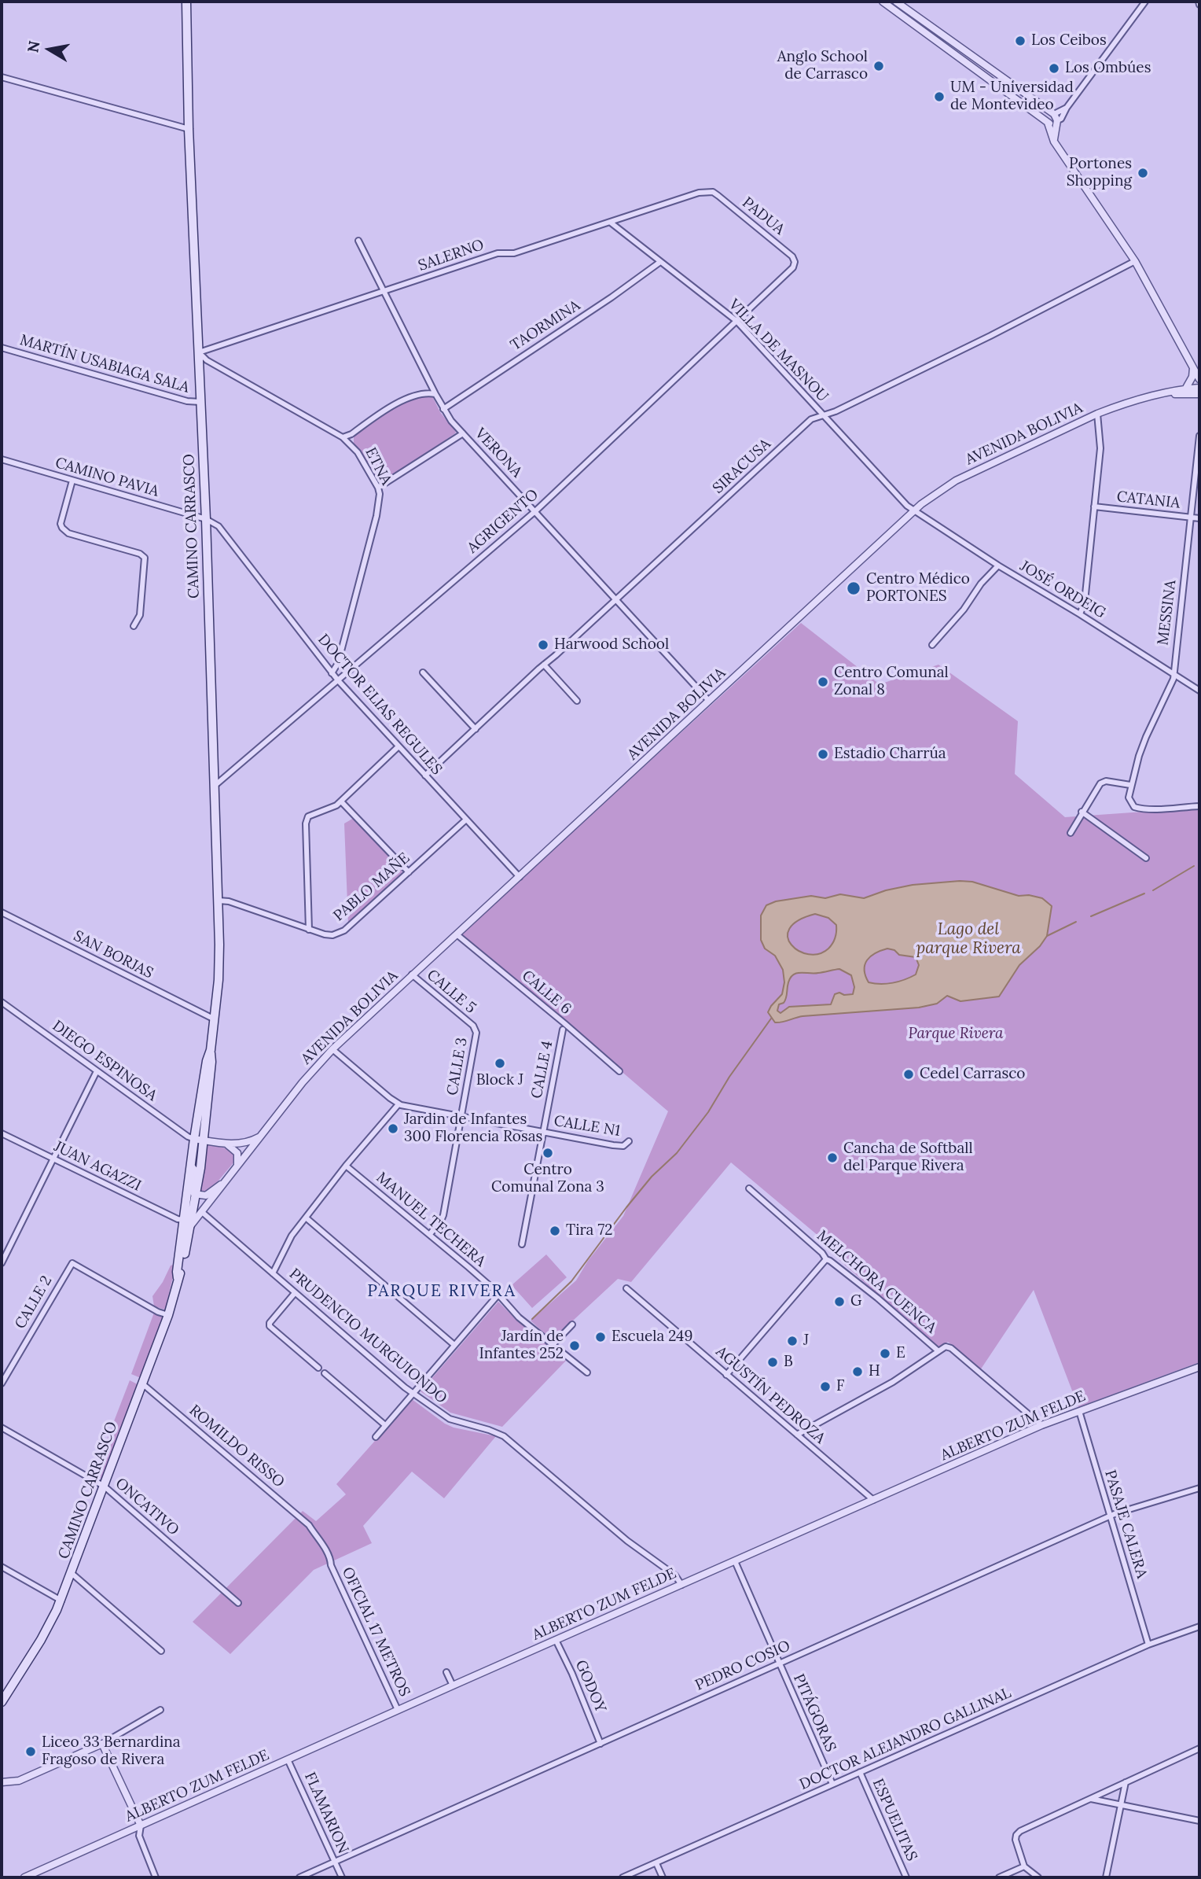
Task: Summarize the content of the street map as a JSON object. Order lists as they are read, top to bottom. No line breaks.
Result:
{"streets":{"main road":["CAMINO CARRASCO"],"street":["PADUA","SALERNO","TAORMINA","VILLA DE MASNOU","MARTÍN USABIAGA SALA","AVENIDA BOLIVIA","VERONA","ETNA","SIRACUSA","CAMINO PAVIA","CATANIA","AGRIGENTO","JOSÉ ORDEIG","MESSINA","DOCTOR ELIAS REGULES","PABLO MAÑE","SAN BORJAS","CALLE 5","CALLE 6","DIEGO ESPINOSA","CALLE 3","CALLE 4","CALLE N1","JUAN AGAZZI","MANUEL TECHERA","MELCHORA CUENCA","CALLE 2","PRUDENCIO MURGUIONDO","AGUSTÍN PEDROZA","ALBERTO ZUM FELDE","ROMILDO RISSO","ONCATIVO","PASAJE CALERA","OFICIAL 17 METROS","PEDRO COSIO","GODOY","PITÁGORAS","DOCTOR ALEJANDRO GALLINAL","FLAMARION","ESPUELITAS"]},"crossings":[["PADUA","SALERNO"],["PADUA","AGRIGENTO"],["SALERNO","VILLA DE MASNOU"],["SALERNO","VERONA"],["SALERNO","ETNA"],["SALERNO","CAMINO CARRASCO"],["TAORMINA","VILLA DE MASNOU"],["TAORMINA","VERONA"],["VILLA DE MASNOU","AVENIDA BOLIVIA"],["VILLA DE MASNOU","SIRACUSA"],["VILLA DE MASNOU","AGRIGENTO"],["VILLA DE MASNOU","JOSÉ ORDEIG"],["MARTÍN USABIAGA SALA","CAMINO CARRASCO"],["AVENIDA BOLIVIA","VERONA"],["AVENIDA BOLIVIA","CAMINO CARRASCO"],["AVENIDA BOLIVIA","JOSÉ ORDEIG"],["AVENIDA BOLIVIA","DOCTOR ELIAS REGULES"],["AVENIDA BOLIVIA","CALLE 5"],["AVENIDA BOLIVIA","CALLE 6"],["AVENIDA BOLIVIA","CALLE N1"],["AVENIDA BOLIVIA","PRUDENCIO MURGUIONDO"],["VERONA","SIRACUSA"],["VERONA","AGRIGENTO"],["ETNA","CAMINO CARRASCO"],["ETNA","DOCTOR ELIAS REGULES"],["SIRACUSA","DOCTOR ELIAS REGULES"],["CAMINO PAVIA","CAMINO CARRASCO"],["CAMINO PAVIA","DOCTOR ELIAS REGULES"],["CATANIA","MESSINA"],["AGRIGENTO","CAMINO CARRASCO"],["AGRIGENTO","DOCTOR ELIAS REGULES"],["CAMINO CARRASCO","DOCTOR ELIAS REGULES"],["CAMINO CARRASCO","PABLO MAÑE"],["CAMINO CARRASCO","SAN BORJAS"],["CAMINO CARRASCO","DIEGO ESPINOSA"],["CAMINO CARRASCO","JUAN AGAZZI"],["CAMINO CARRASCO","CALLE 2"],["CAMINO CARRASCO","ROMILDO RISSO"],["CAMINO CARRASCO","ONCATIVO"],["JOSÉ ORDEIG","MESSINA"],["DOCTOR ELIAS REGULES","PABLO MAÑE"],["CALLE 5","CALLE 3"],["CALLE 3","CALLE N1"],["CALLE 3","MANUEL TECHERA"],["CALLE 4","CALLE N1"],["MELCHORA CUENCA","ALBERTO ZUM FELDE"],["PRUDENCIO MURGUIONDO","ALBERTO ZUM FELDE"],["AGUSTÍN PEDROZA","ALBERTO ZUM FELDE"],["ALBERTO ZUM FELDE","PASAJE CALERA"],["ALBERTO ZUM FELDE","OFICIAL 17 METROS"],["ALBERTO ZUM FELDE","GODOY"],["ALBERTO ZUM FELDE","PITÁGORAS"],["ALBERTO ZUM FELDE","FLAMARION"],["ROMILDO RISSO","OFICIAL 17 METROS"],["PASAJE CALERA","PEDRO COSIO"],["PASAJE CALERA","DOCTOR ALEJANDRO GALLINAL"],["PEDRO COSIO","GODOY"],["PEDRO COSIO","PITÁGORAS"],["PEDRO COSIO","FLAMARION"],["PITÁGORAS","DOCTOR ALEJANDRO GALLINAL"],["DOCTOR ALEJANDRO GALLINAL","ESPUELITAS"]],"districts":["PARQUE RIVERA"],"water":["Lago del parque Rivera"],"parks":["Parque Rivera"],"places":["Los Ceibos","Anglo School de Carrasco","Los Ombúes","UM - Universidad de Montevideo","Portones Shopping","Centro Médico PORTONES","Harwood School","Centro Comunal Zonal 8","Estadio Charrúa","Block J","Cedel Carrasco","Jardin de Infantes 300 Florencia Rosas","Centro Comunal Zona 3","Cancha de Softball del Parque Rivera","Tira 72","G","Escuela 249","J","Jardín de Infantes 252","E","B","H","F","Liceo 33 Bernardina Fragoso de Rivera"],"north":"left"}
